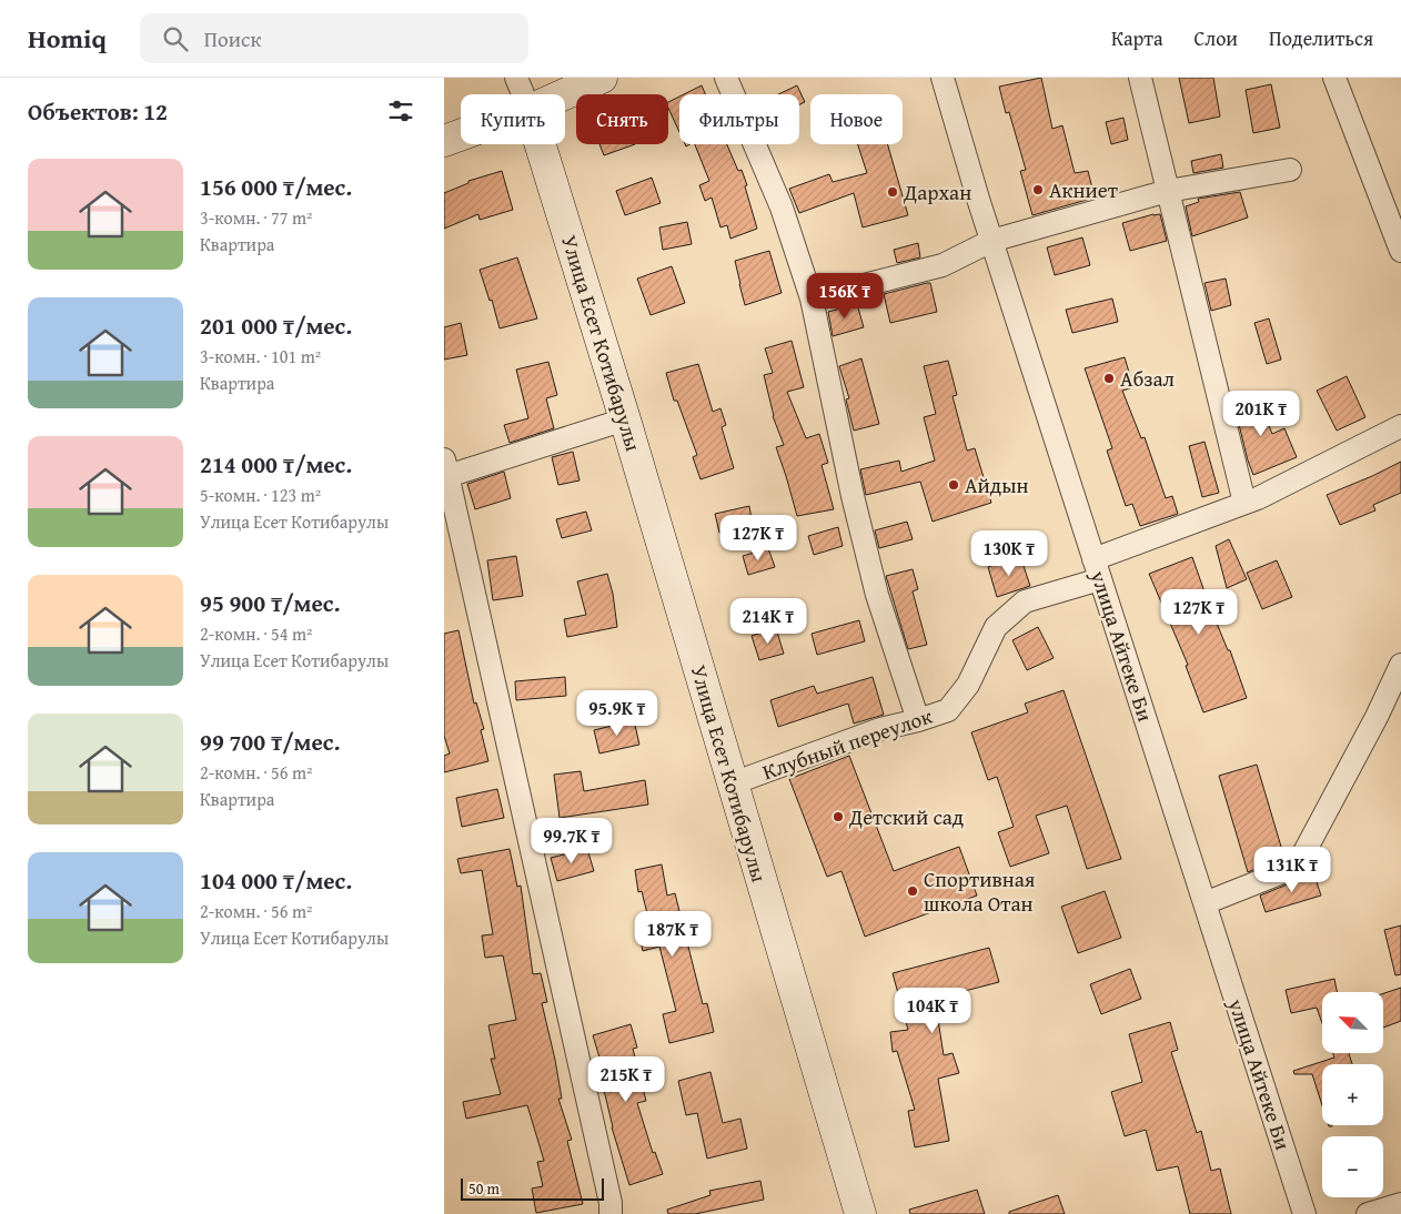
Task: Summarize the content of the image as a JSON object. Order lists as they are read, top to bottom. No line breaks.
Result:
{"streets":{"main road":["Улица Есет Котибарулы"],"street":["улица Айтеке Би","Клубный переулок"]},"crossings":[["Улица Есет Котибарулы","Клубный переулок"],["улица Айтеке Би","Клубный переулок"]],"places":["Акниет","Дархан","Абзал","Айдын","Детский сад","Спортивная школа Отан"],"scale_bar":"50 m","north":"top left","page":{"header":"Homiq","search":"Поиск","nav":["Карта","Слои","Поделиться"],"heading":"Объектов: 12","chip":["Купить","Снять","Фильтры","Новое"],"list":[{"name":"156 000 ₸/мес.","note":"3-комн. · 77 m² · Квартира"},{"name":"201 000 ₸/мес.","note":"3-комн. · 101 m² · Квартира"},{"name":"214 000 ₸/мес.","note":"5-комн. · 123 m² · Улица Есет Котибарулы"},{"name":"95 900 ₸/мес.","note":"2-комн. · 54 m² · Улица Есет Котибарулы"},{"name":"99 700 ₸/мес.","note":"2-комн. · 56 m² · Квартира"},{"name":"104 000 ₸/мес.","note":"2-комн. · 56 m² · Улица Есет Котибарулы"}],"price":["156K ₸","201K ₸","127K ₸","130K ₸","127K ₸","214K ₸","95.9K ₸","99.7K ₸","131K ₸","187K ₸","104K ₸","215K ₸"],"map_buttons":["+","−"],"scale":"50 m"}}
